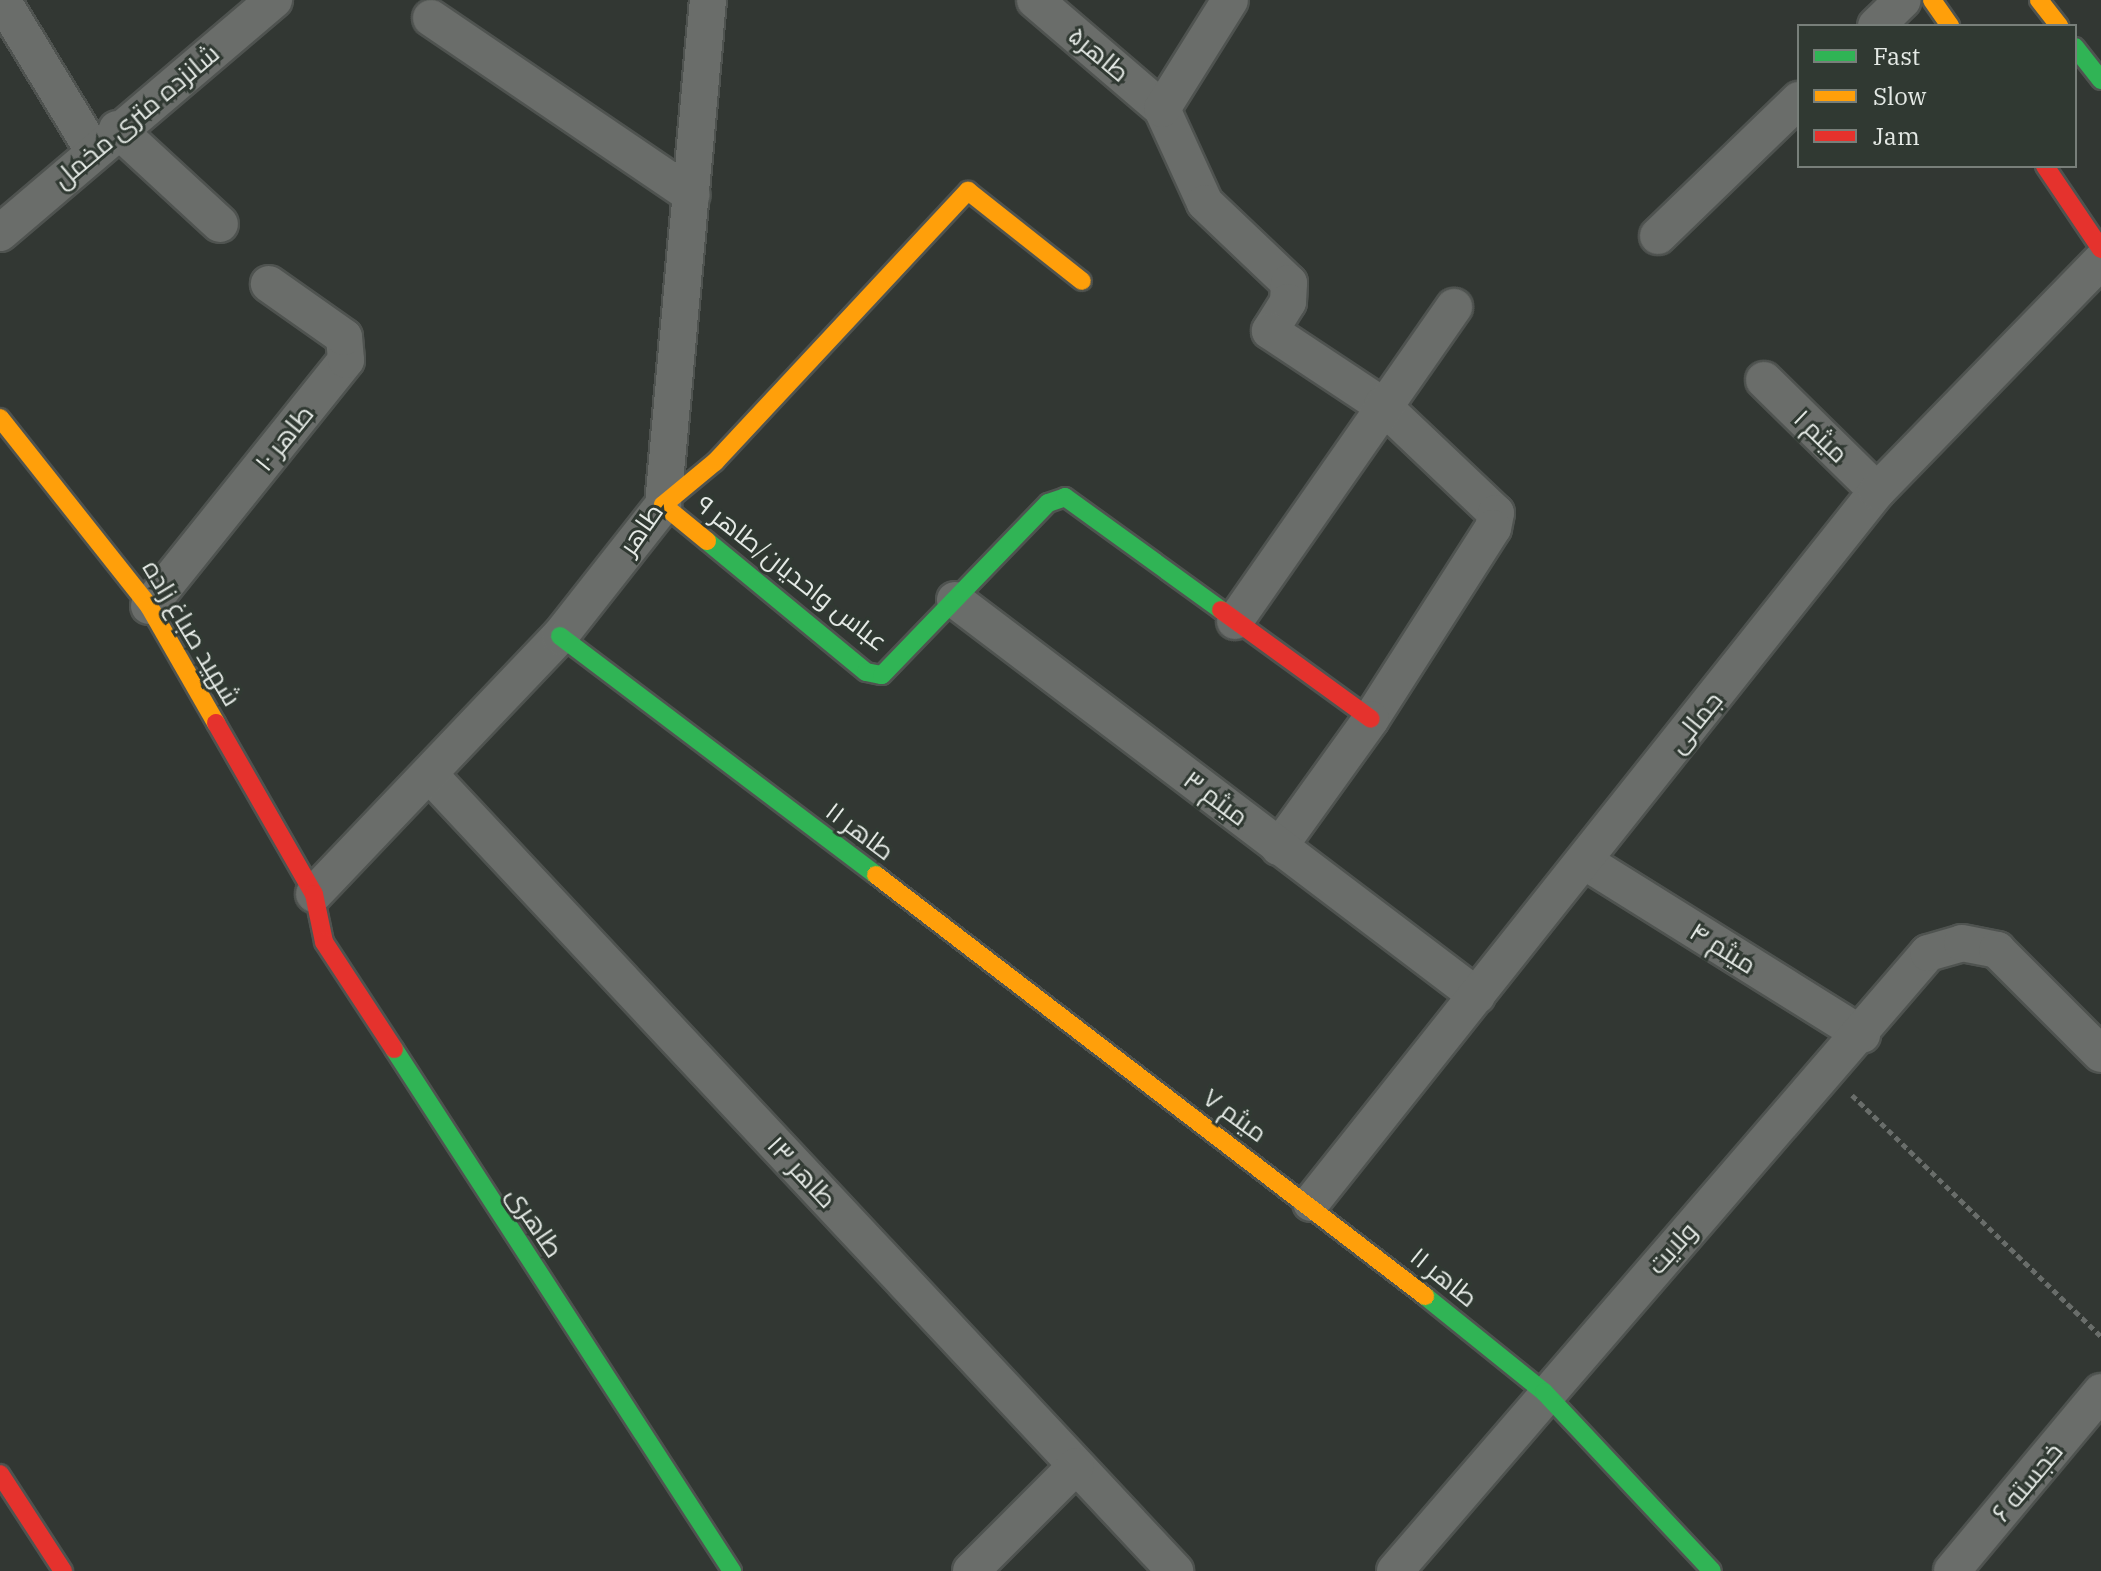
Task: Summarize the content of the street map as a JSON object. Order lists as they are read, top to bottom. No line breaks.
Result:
{"streets":{"street":["طاهر۵","شانزده متری مخمل","میثم ۱","طاهر ۱۰","طاهر","عباس واحدیان/طاهر ۹","شهید صباغ زاده","جمالی","میثم ۳","طاهر ۱۱","میثم ۴","میثم ۷","طاهر ۱۳","طاهری","ولایت","خجسته ۶"]},"crossings":[["میثم ۱","جمالی"],["طاهر ۱۰","شهید صباغ زاده"],["طاهر","عباس واحدیان/طاهر ۹"],["طاهر","شهید صباغ زاده"],["طاهر","طاهر ۱۱"],["طاهر","طاهر ۱۳"],["طاهر","طاهری"],["عباس واحدیان/طاهر ۹","میثم ۳"],["شهید صباغ زاده","طاهری"],["جمالی","میثم ۳"],["جمالی","طاهر ۱۱"],["جمالی","میثم ۴"],["جمالی","میثم ۷"],["طاهر ۱۱","میثم ۷"],["طاهر ۱۱","ولایت"],["میثم ۴","ولایت"]],"legend":["Fast","Slow","Jam"]}
